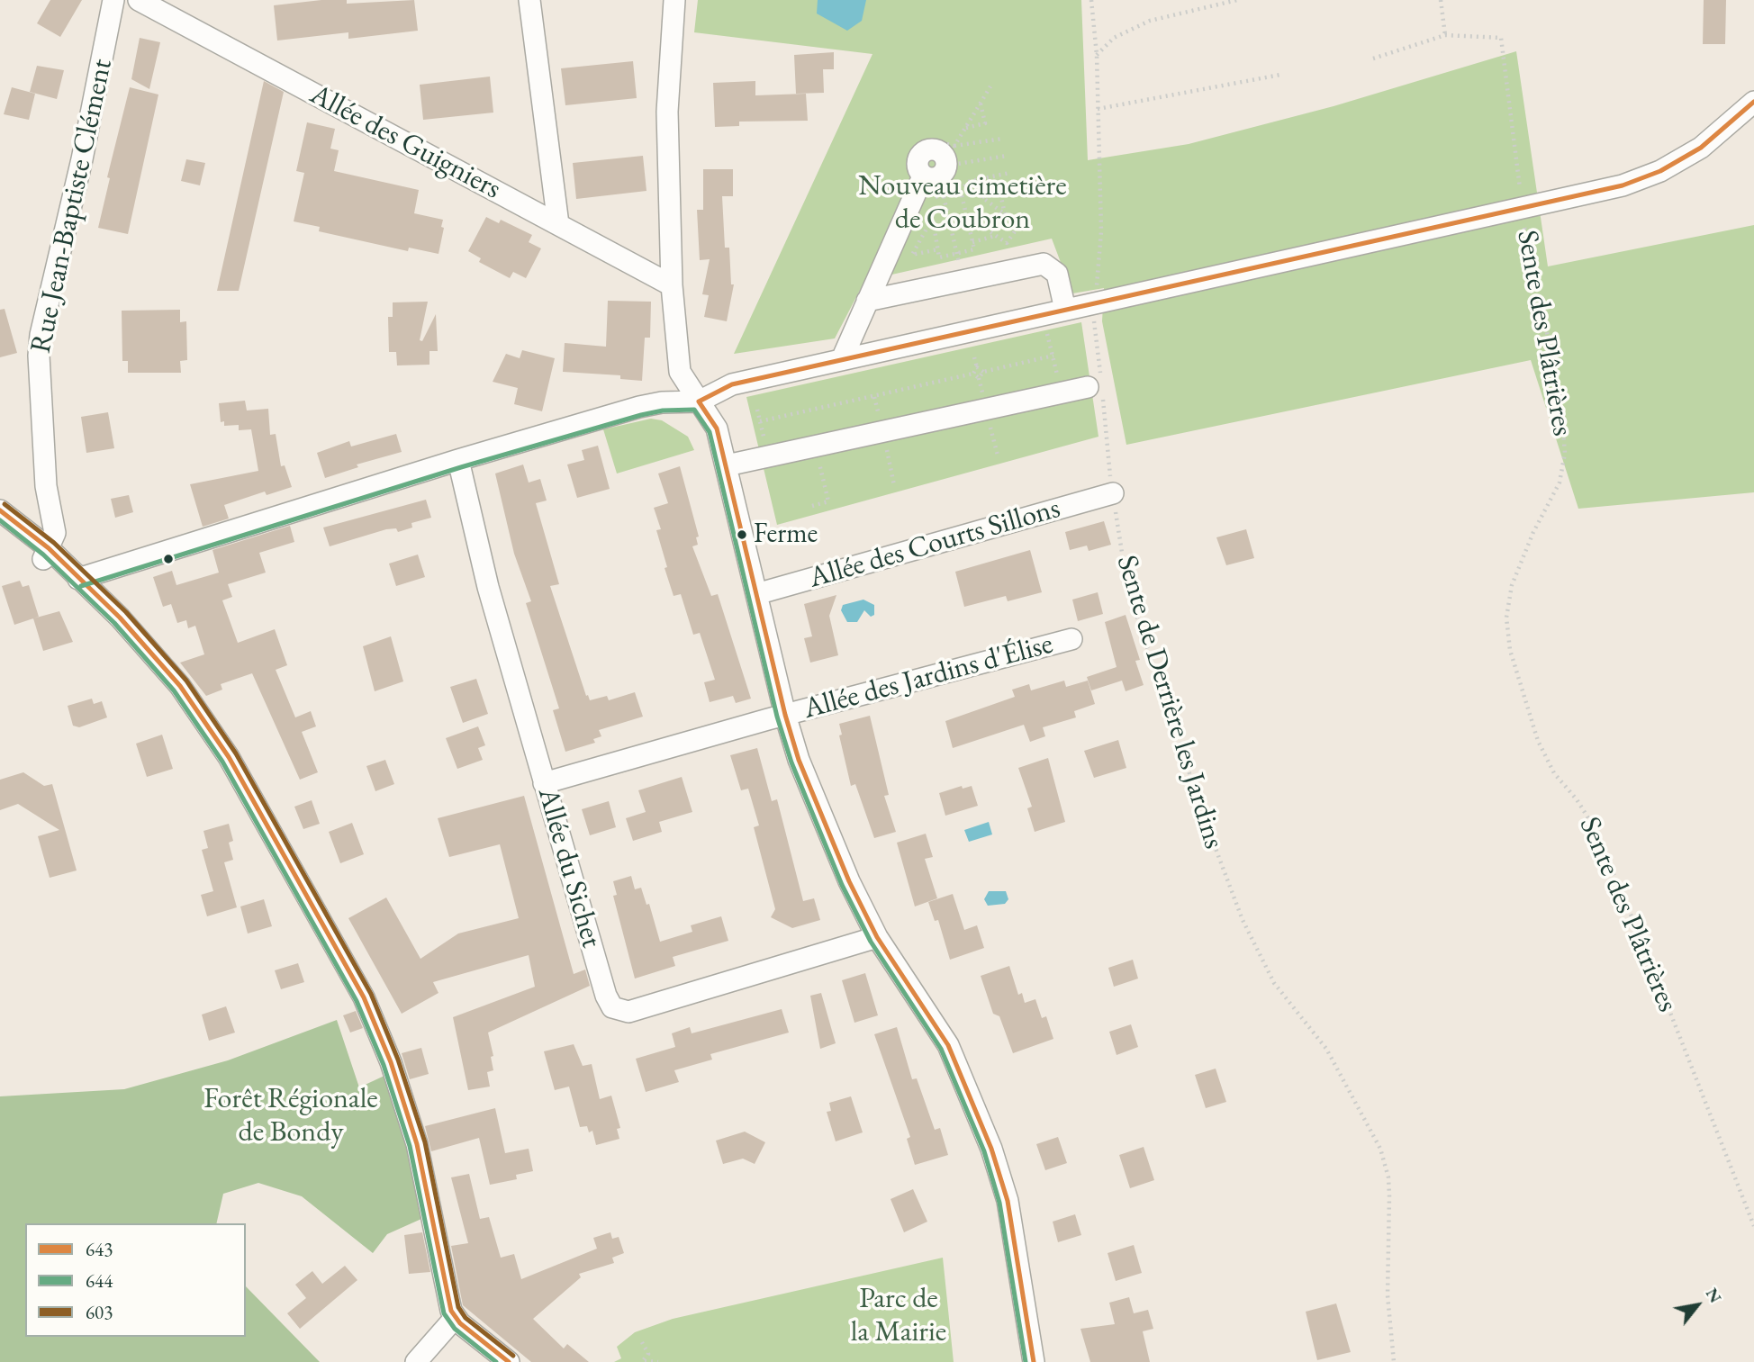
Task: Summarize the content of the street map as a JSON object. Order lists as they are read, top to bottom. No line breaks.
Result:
{"streets":{"street":["Allée des Guigniers","Rue Jean-Baptiste Clément","Allée des Courts Sillons","Allée des Jardins d'Élise","Allée du Sichet"],"path":["Sente des Plâtrières","Sente de Derrière les Jardins"]},"crossings":[["Allée des Courts Sillons","Sente de Derrière les Jardins"],["Allée des Jardins d'Élise","Allée du Sichet"]],"parks":["Nouveau cimetière de Coubron","Forêt Régionale de Bondy","Parc de la Mairie"],"places":["Ferme"],"lines":["transit line 643","transit line 644","transit line 603"],"legend":["643","644","603"],"north":"top right"}
